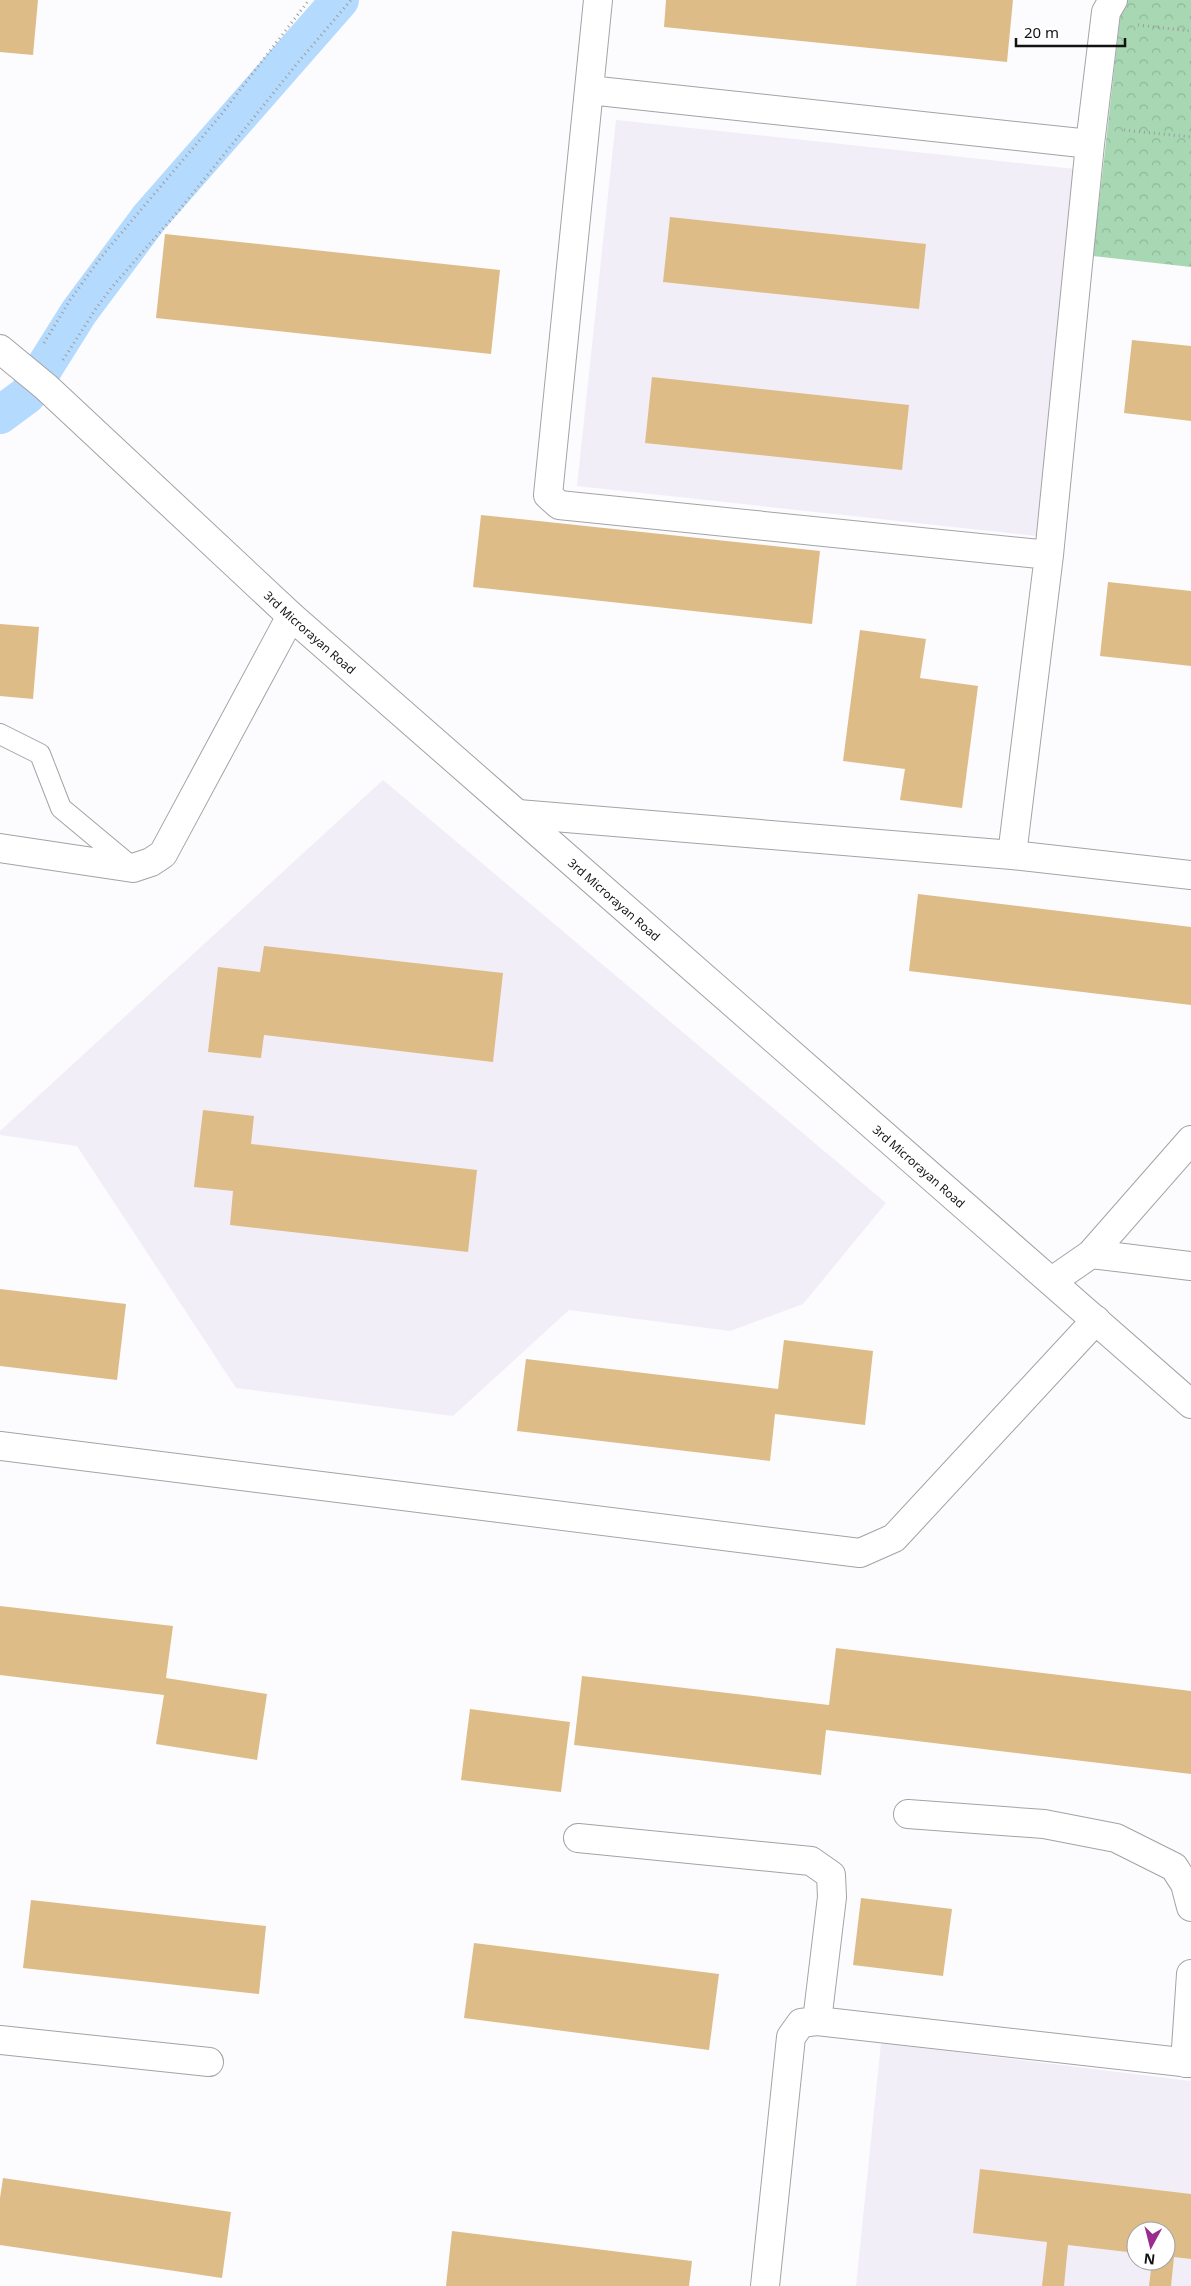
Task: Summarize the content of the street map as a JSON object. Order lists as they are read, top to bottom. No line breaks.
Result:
{"streets":{"street":["3rd Microrayan Road"]},"scale_bar":"20 m","north":"bottom"}
